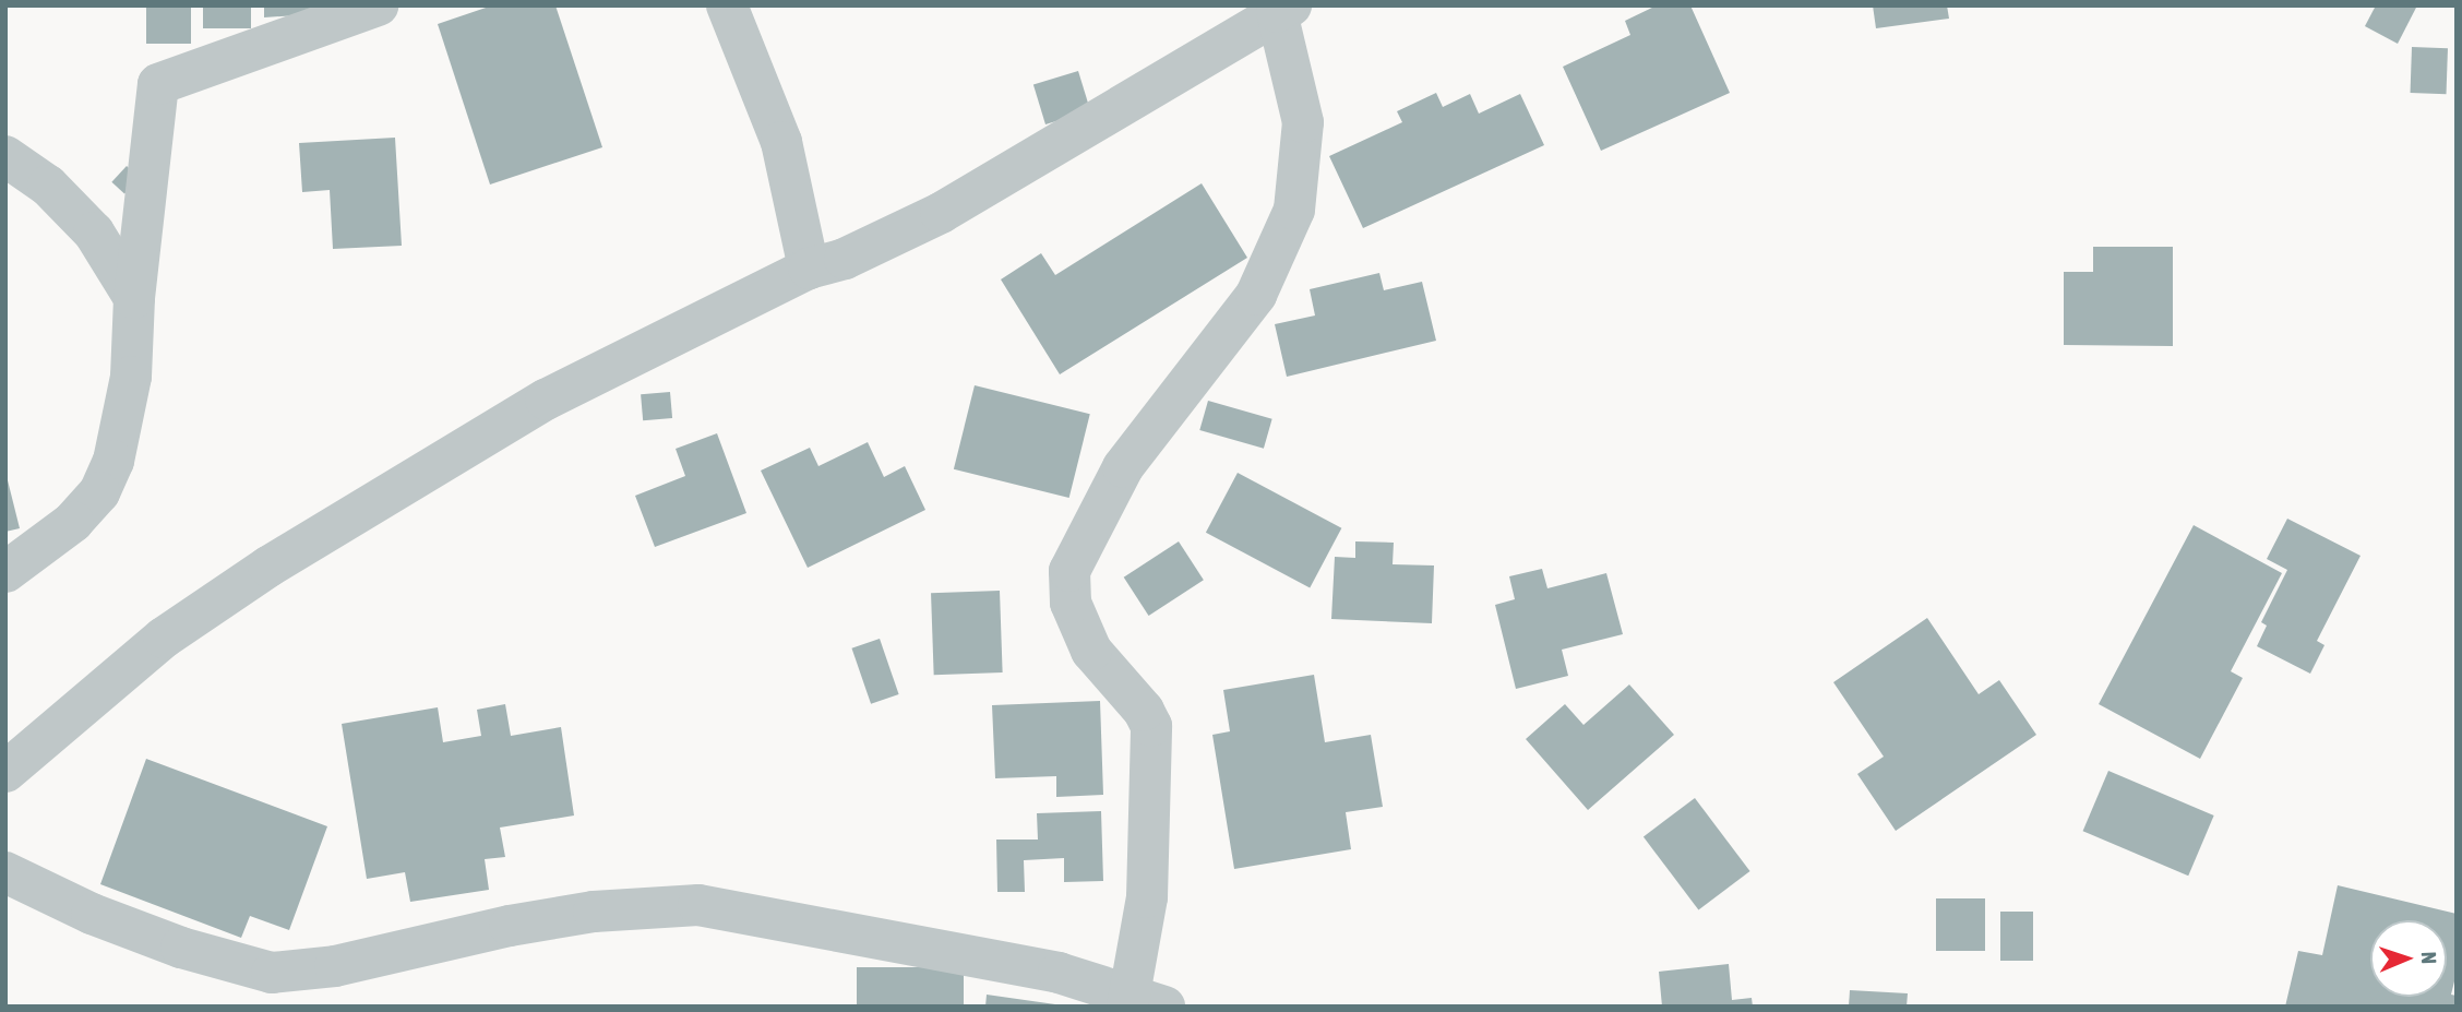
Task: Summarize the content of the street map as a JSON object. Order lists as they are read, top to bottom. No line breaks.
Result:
{"north":"right"}
